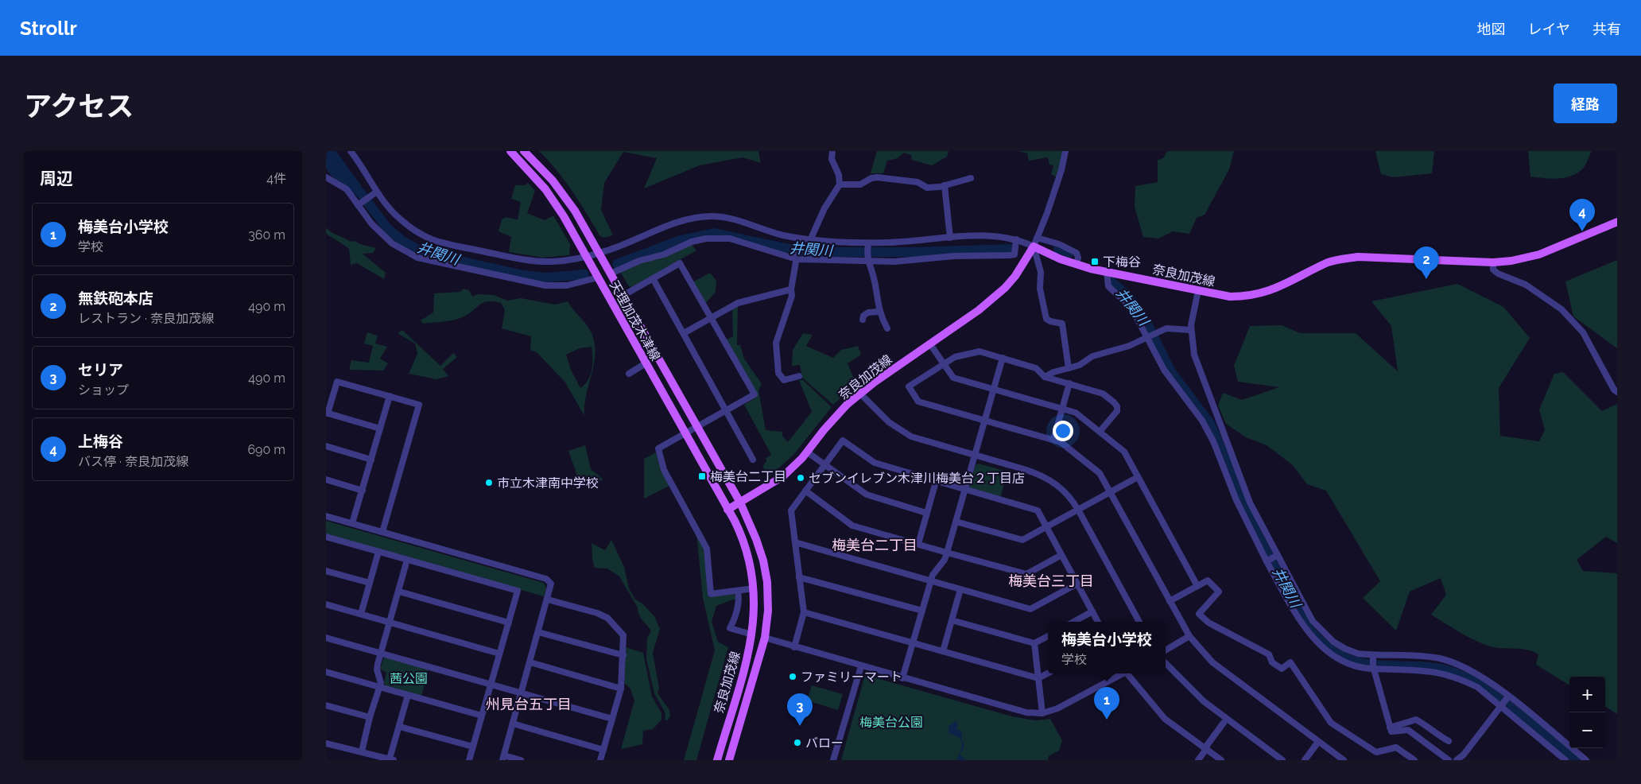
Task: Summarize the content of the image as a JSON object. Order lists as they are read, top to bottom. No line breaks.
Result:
{"streets":{"main road":["奈良加茂線","天理加茂木津線"]},"crossings":[["奈良加茂線","天理加茂木津線"]],"districts":["梅美台二丁目","梅美台三丁目","州見台五丁目"],"water":["井関川"],"parks":["茜公園","梅美台公園"],"places":{"transit":["下梅谷","梅美台二丁目"],"other":["セブンイレブン木津川梅美台２丁目店","市立木津南中学校","ファミリーマート","バロー"]},"page":{"header":"Strollr","nav":["地図","レイヤ","共有"],"title":"アクセス","buttons":"経路","heading":["周辺","4件"],"pins":["4","2","1","3"],"list":[{"mark":"1","name":"梅美台小学校","note":"学校","value":"360 m"},{"mark":"2","name":"無鉄砲本店","note":"レストラン · 奈良加茂線","value":"490 m"},{"mark":"3","name":"セリア","note":"ショップ","value":"490 m"},{"mark":"4","name":"上梅谷","note":"バス停 · 奈良加茂線","value":"690 m"}],"popup":["梅美台小学校","学校"],"map_buttons":["+","−"]}}
